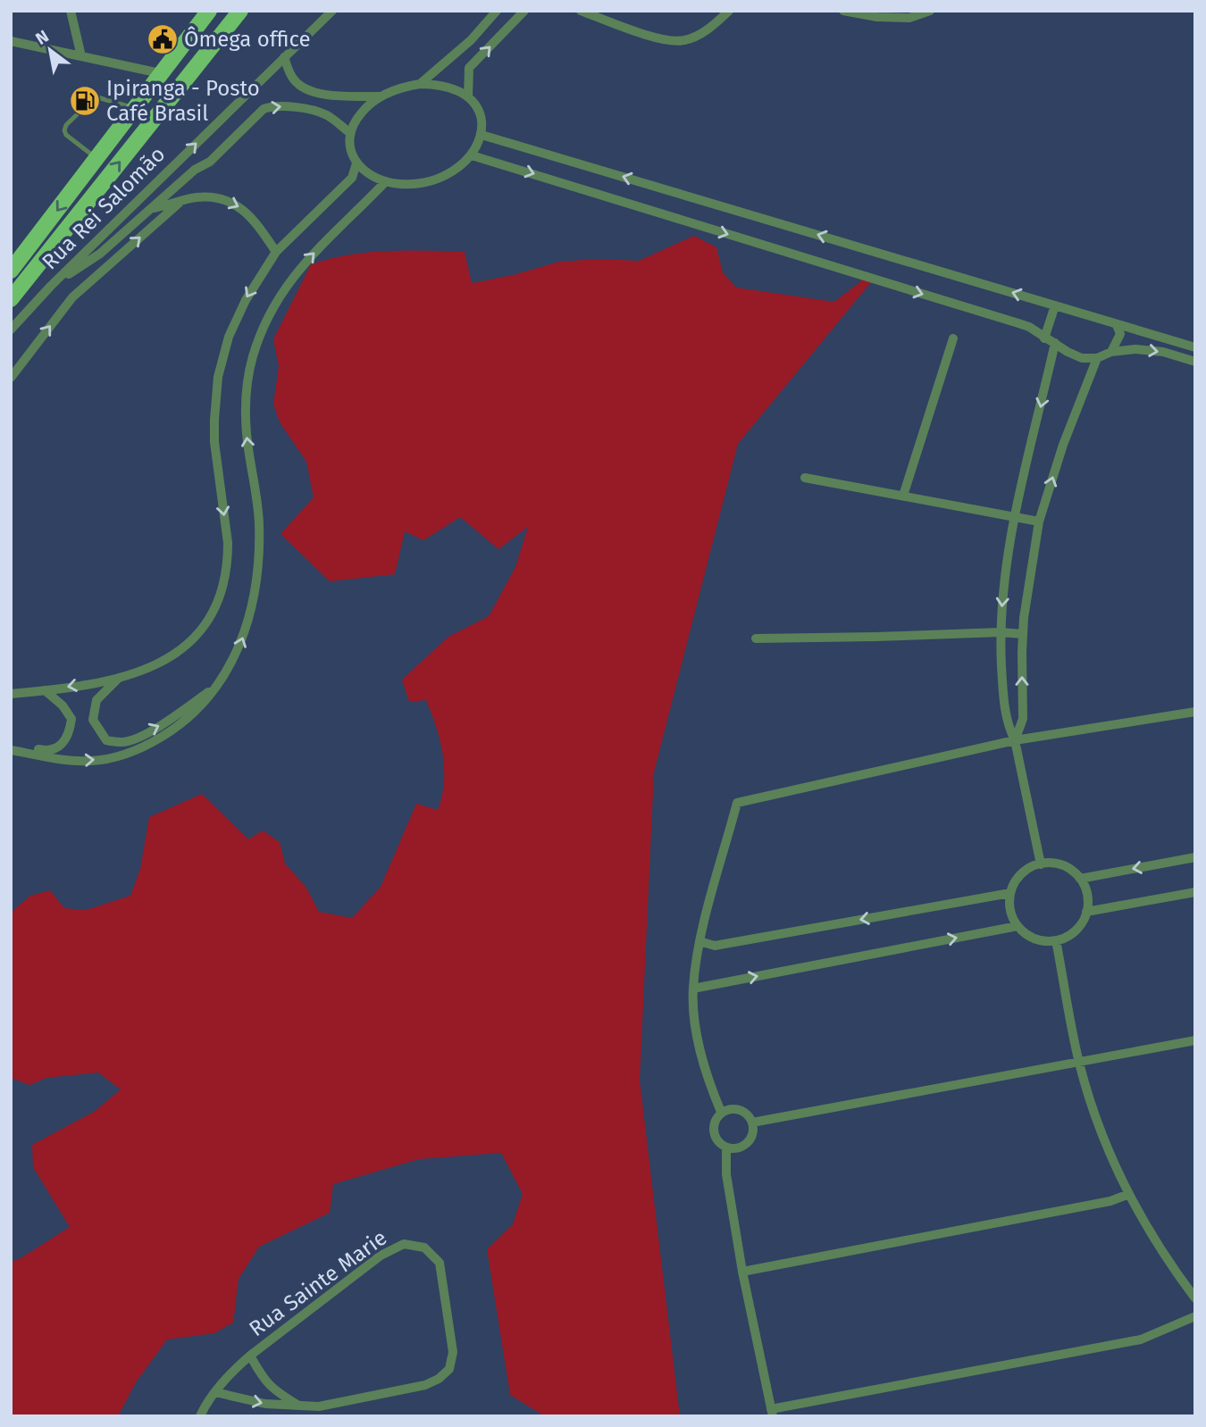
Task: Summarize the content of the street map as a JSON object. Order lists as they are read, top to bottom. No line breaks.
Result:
{"streets":{"street":["Rua Rei Salomão","Rua Sainte Marie"]},"places":{"public building":["Ômega office"],"fuel station":["Ipiranga - Posto Café Brasil"]},"north":"top left"}
